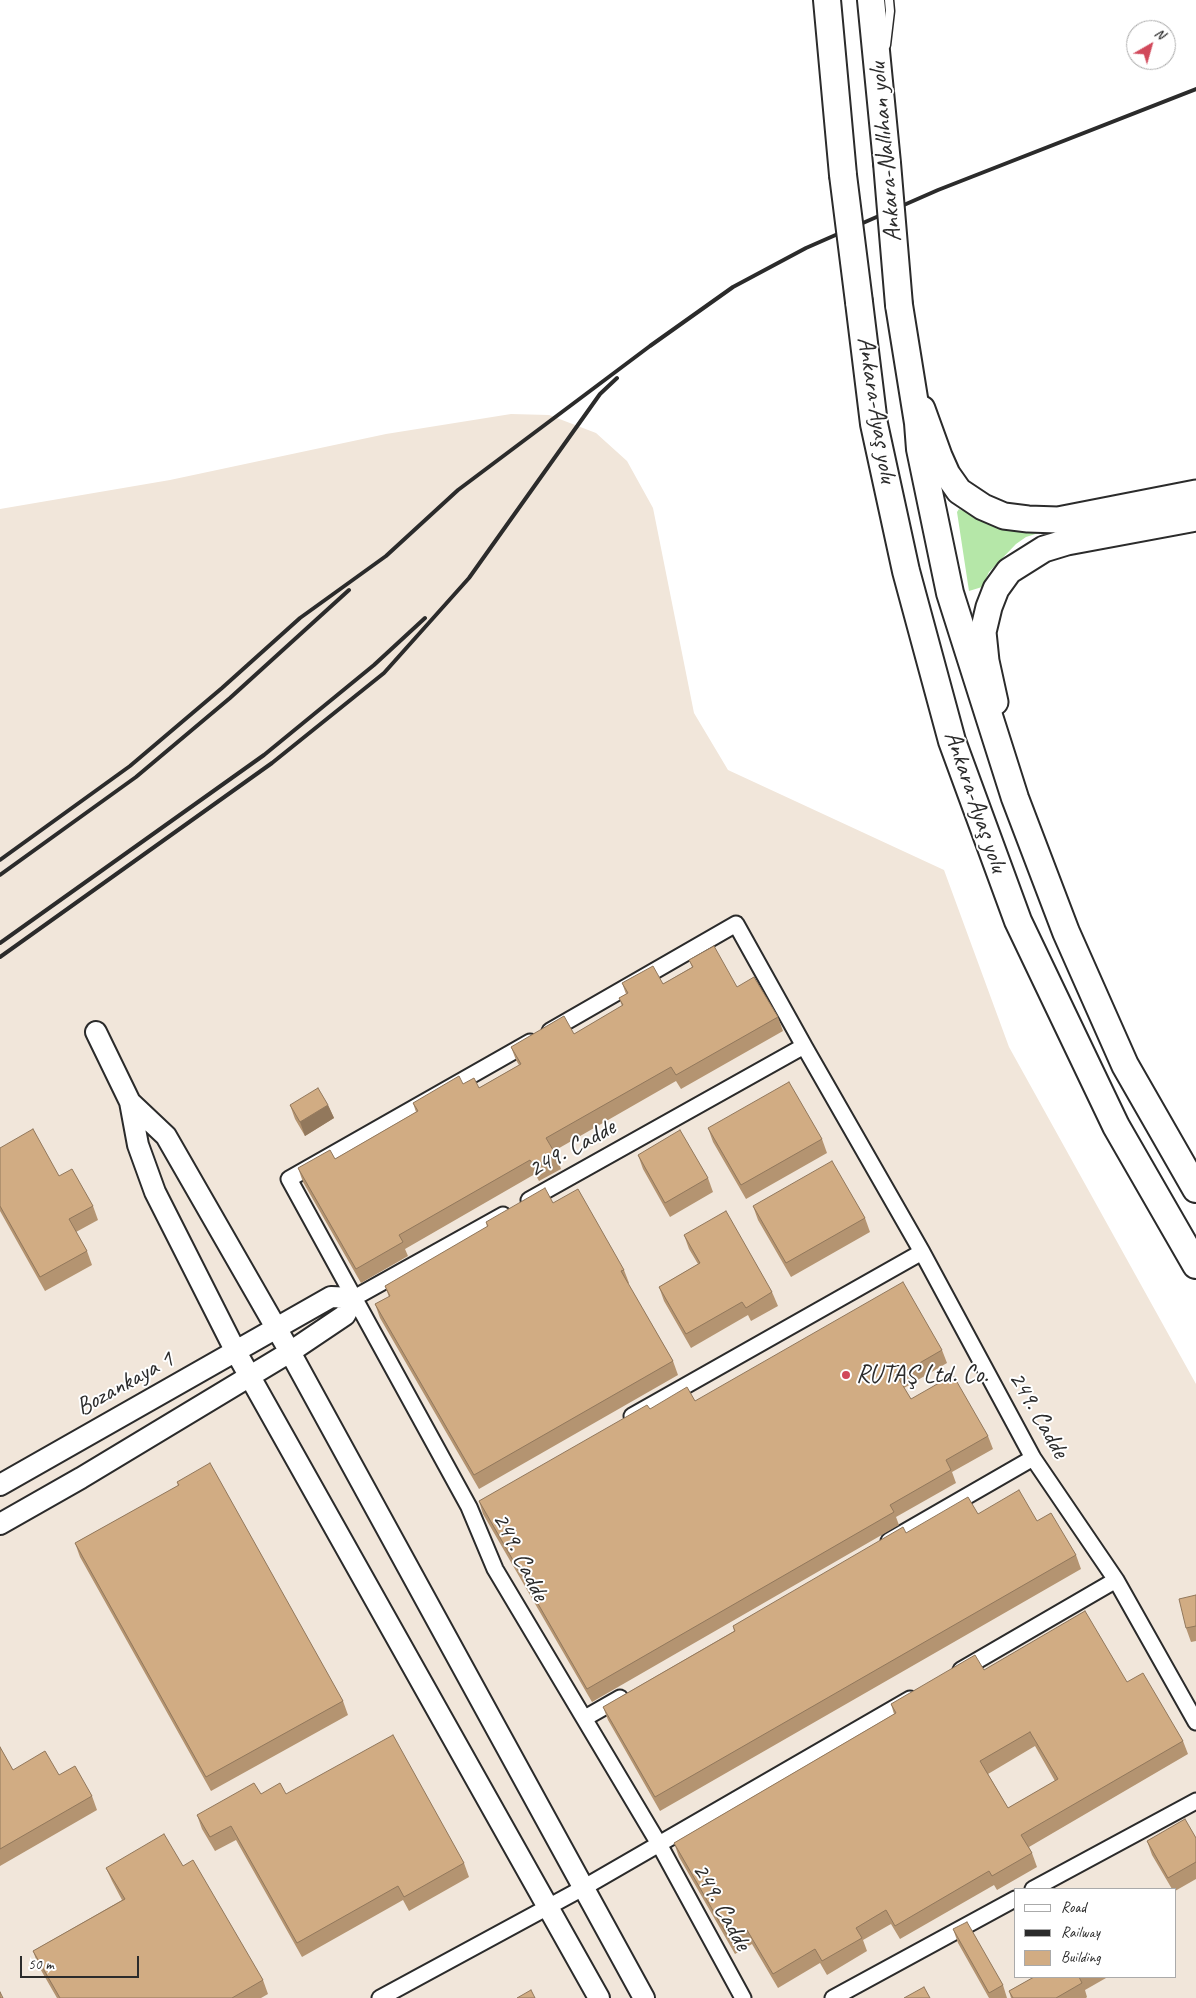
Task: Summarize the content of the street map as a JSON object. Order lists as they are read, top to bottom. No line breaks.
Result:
{"streets":{"highway":["Ankara-Nallıhan yolu","Ankara-Ayaş yolu"],"street":["249. Cadde","Bozankaya 1"]},"crossings":[["Ankara-Nallıhan yolu","Ankara-Ayaş yolu"],["249. Cadde","Bozankaya 1"]],"places":["RUTAŞ Ltd. Co."],"legend":["Road","Railway","Building"],"scale_bar":"50 m","north":"top right"}
